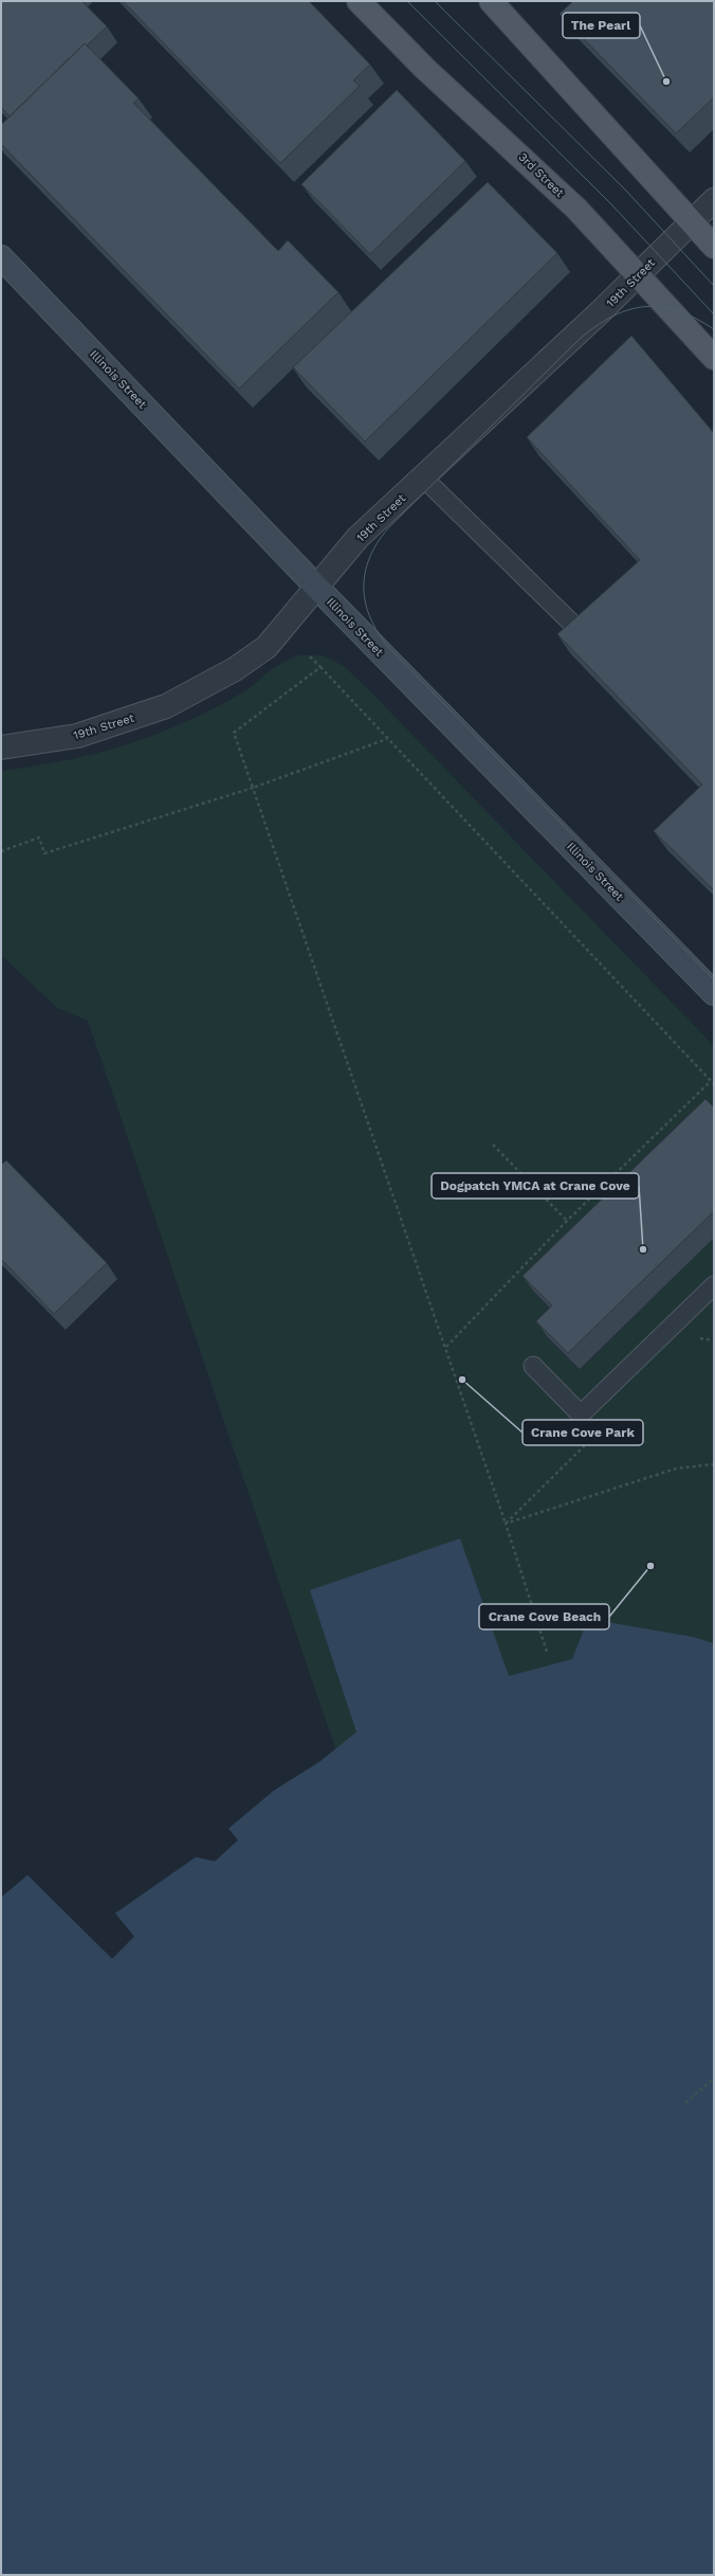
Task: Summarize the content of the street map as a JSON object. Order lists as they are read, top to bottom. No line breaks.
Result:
{"streets":{"main road":["3rd Street"],"street":["19th Street","Illinois Street"]},"crossings":[["3rd Street","19th Street"],["19th Street","Illinois Street"]],"places":["The Pearl","Dogpatch YMCA at Crane Cove","Crane Cove Park","Crane Cove Beach"]}
